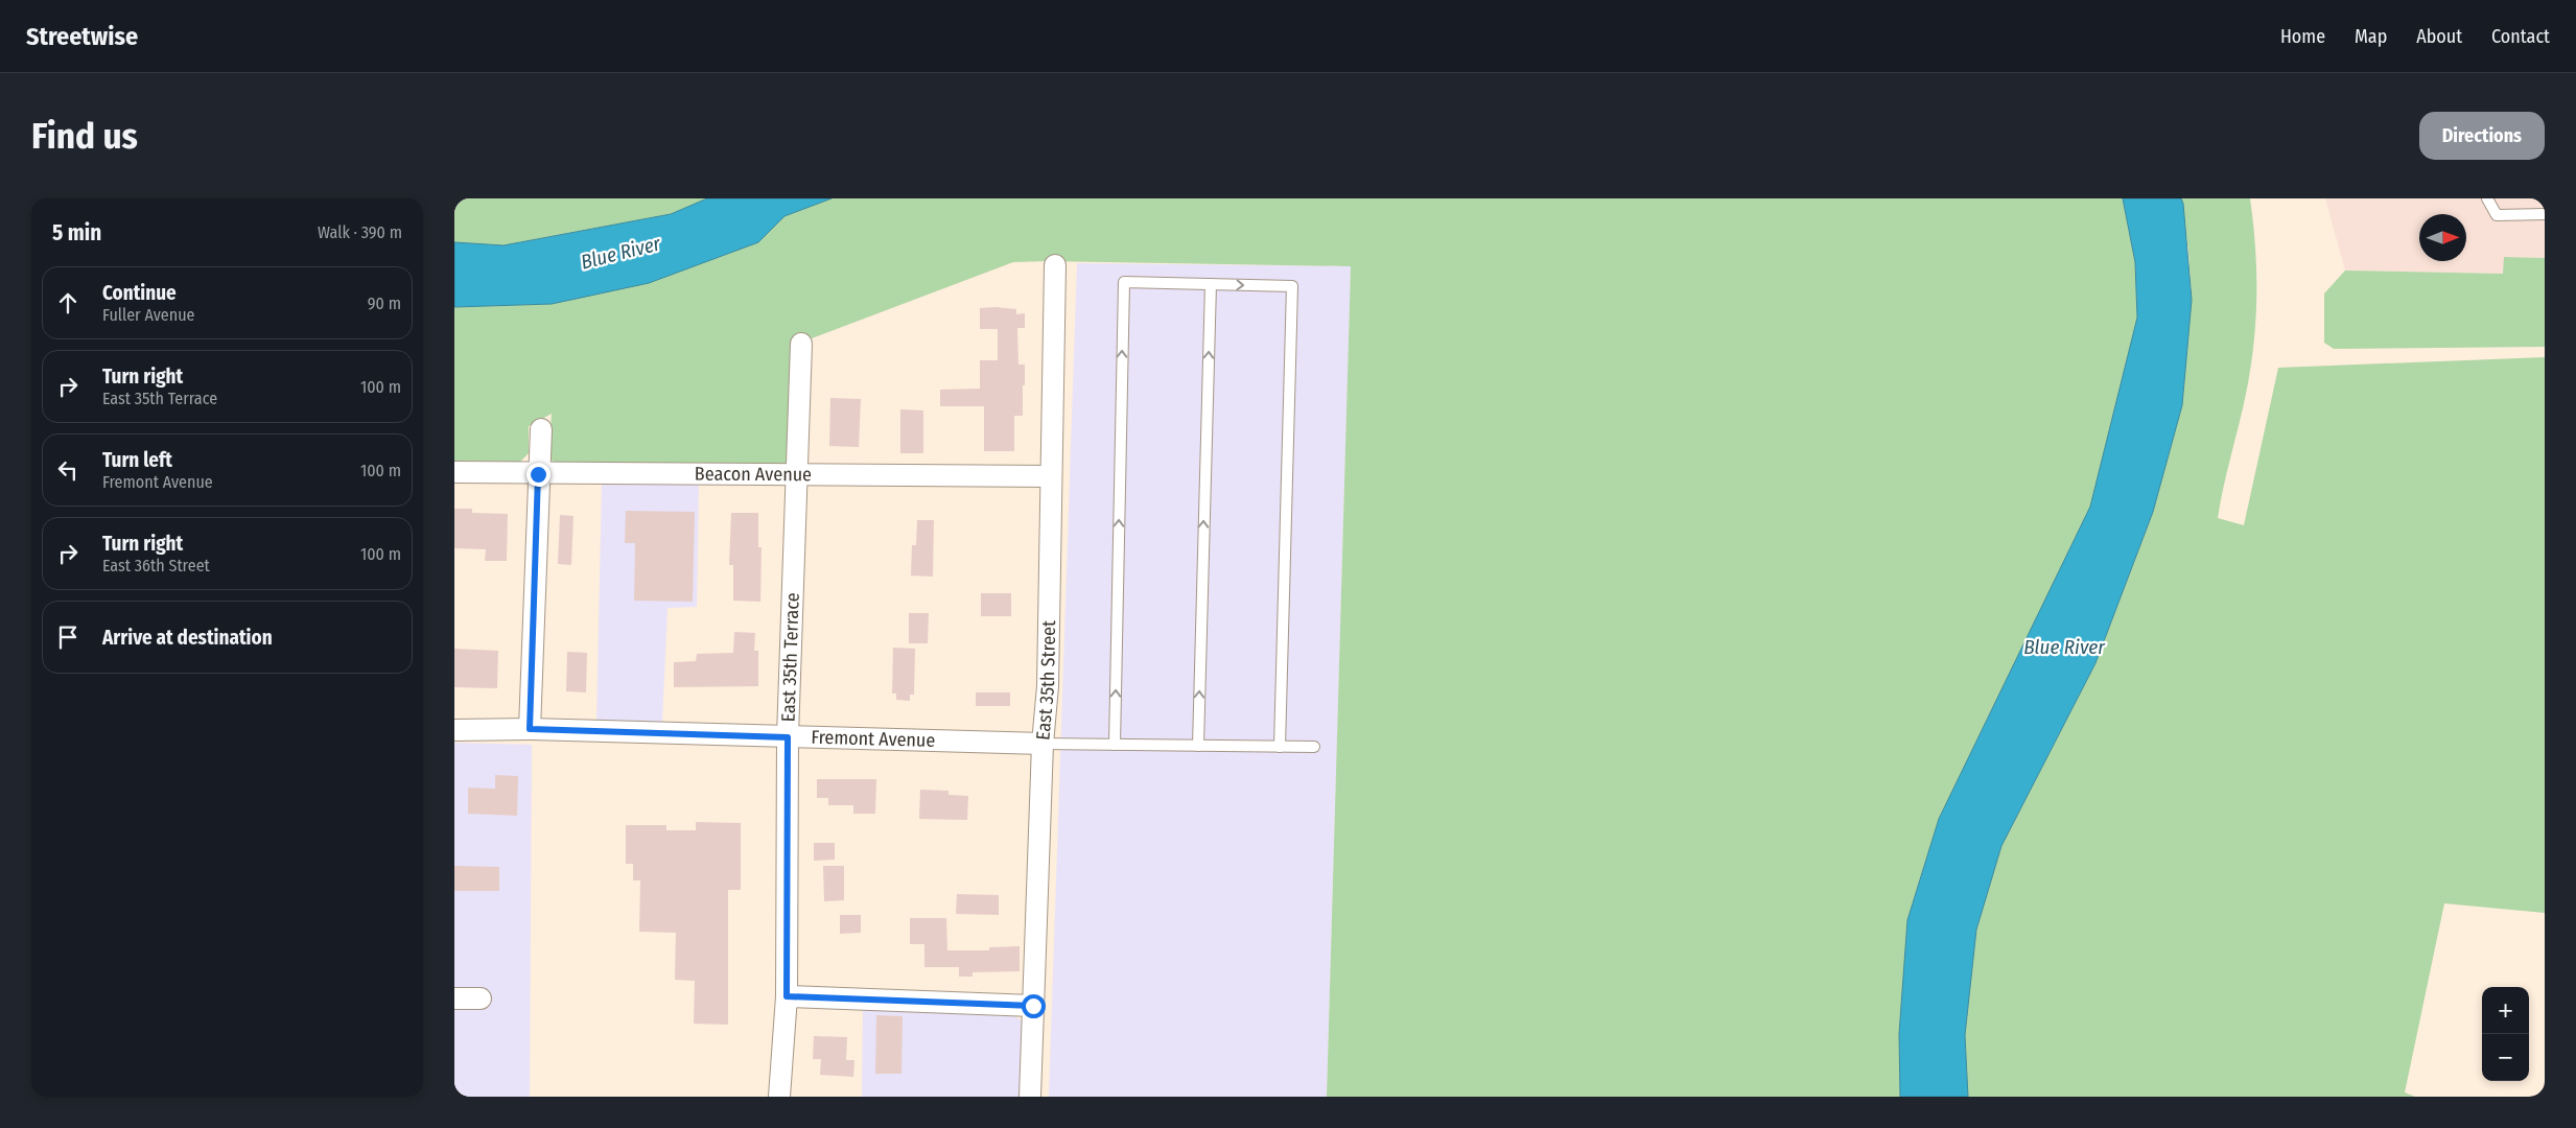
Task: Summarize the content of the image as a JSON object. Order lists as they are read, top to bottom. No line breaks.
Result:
{"streets":{"street":["Beacon Avenue","East 35th Terrace","East 35th Street","Fremont Avenue"]},"crossings":[["Beacon Avenue","East 35th Terrace"],["Beacon Avenue","East 35th Street"],["East 35th Terrace","Fremont Avenue"],["East 35th Street","Fremont Avenue"]],"water":["Blue River"],"north":"right","page":{"header":"Streetwise","nav":["Home","Map","About","Contact"],"buttons":"Directions","title":"Find us","heading":["5 min","Walk · 390 m"],"list":[["Continue","Fuller Avenue","90 m"],["Turn right","East 35th Terrace","100 m"],["Turn left","Fremont Avenue","100 m"],["Turn right","East 36th Street","100 m"],"Arrive at destination"],"map_buttons":["+","−"]}}
